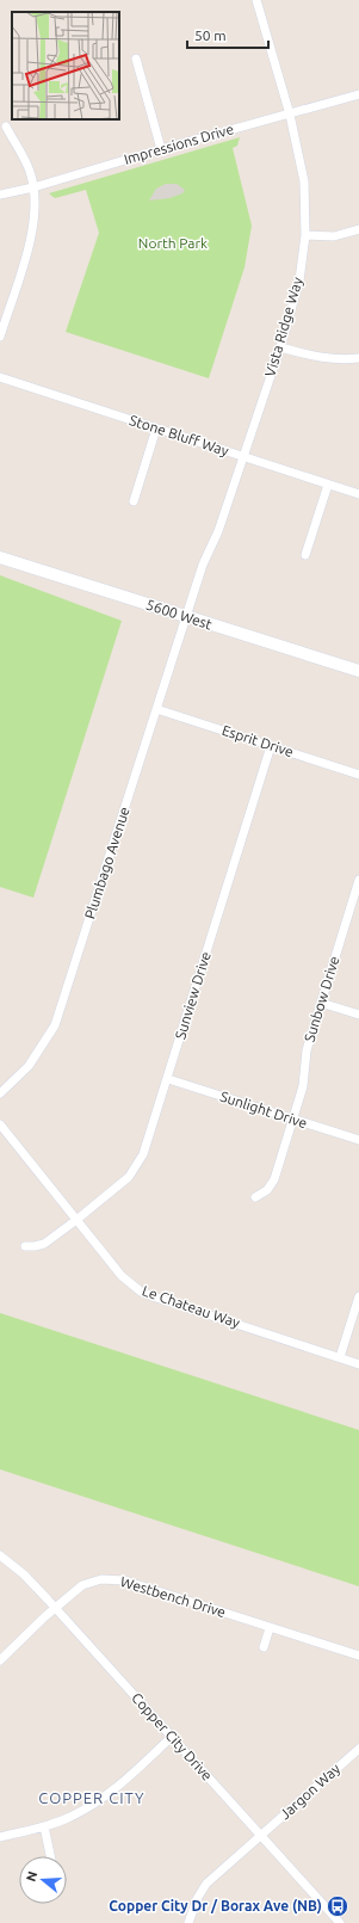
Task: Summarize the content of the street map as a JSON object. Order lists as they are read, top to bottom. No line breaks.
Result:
{"streets":{"main road":["5600 West"],"street":["Impressions Drive","Vista Ridge Way","Stone Bluff Way","Esprit Drive","Plumbago Avenue","Sunview Drive","Sunbow Drive","Sunlight Drive","Le Chateau Way","Westbench Drive","Copper City Drive","Jargon Way"]},"crossings":[["Impressions Drive","Vista Ridge Way"],["Vista Ridge Way","Stone Bluff Way"],["Vista Ridge Way","5600 West"],["Vista Ridge Way","Plumbago Avenue"],["5600 West","Plumbago Avenue"],["Esprit Drive","Plumbago Avenue"],["Esprit Drive","Sunview Drive"],["Sunview Drive","Sunlight Drive"],["Sunview Drive","Le Chateau Way"],["Sunbow Drive","Sunlight Drive"],["Westbench Drive","Copper City Drive"],["Copper City Drive","Jargon Way"]],"districts":["COPPER CITY"],"parks":["North Park"],"places":{"bus stop":["Copper City Dr / Borax Ave (NB)"]},"scale_bar":"50 m","north":"left"}
